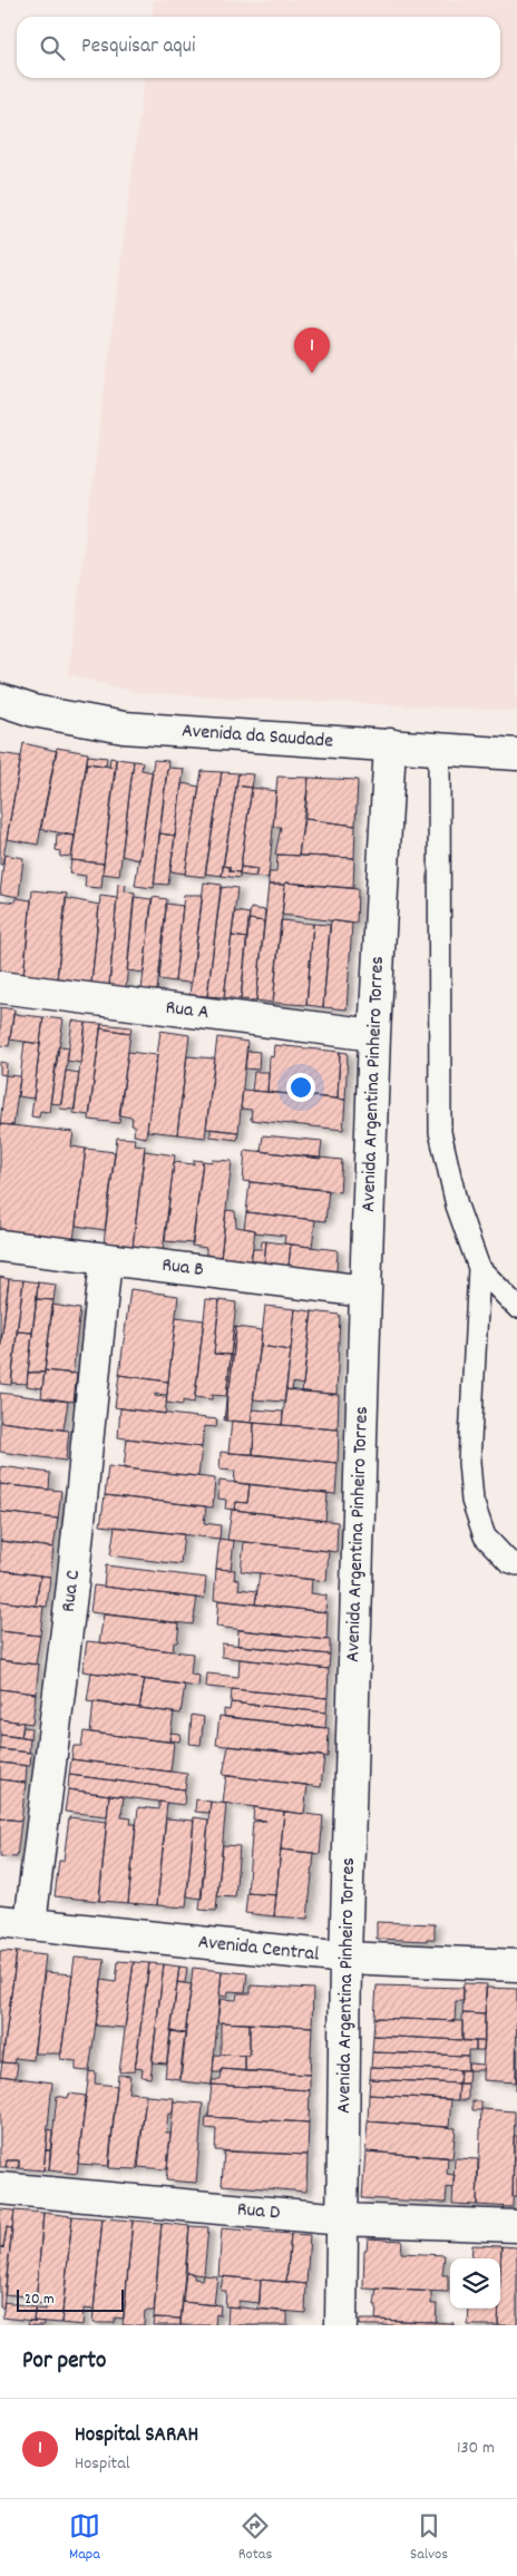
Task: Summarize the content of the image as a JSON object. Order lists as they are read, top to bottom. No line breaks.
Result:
{"streets":{"street":["Avenida da Saudade","Rua A","Avenida Argentina Pinheiro Torres","Rua B","Rua C","Avenida Central","Rua D"]},"crossings":[["Avenida da Saudade","Avenida Argentina Pinheiro Torres"],["Rua A","Avenida Argentina Pinheiro Torres"],["Avenida Argentina Pinheiro Torres","Rua B"],["Avenida Argentina Pinheiro Torres","Avenida Central"],["Avenida Argentina Pinheiro Torres","Rua D"],["Rua B","Rua C"],["Rua C","Avenida Central"]],"scale_bar":"20 m","page":{"search":"Pesquisar aqui","pins":"1","scale":"20 m","heading":"Por perto","list":[{"mark":"1","name":"Hospital SARAH","note":"Hospital","value":"130 m"}],"nav":["Mapa","Rotas","Salvos"]}}
